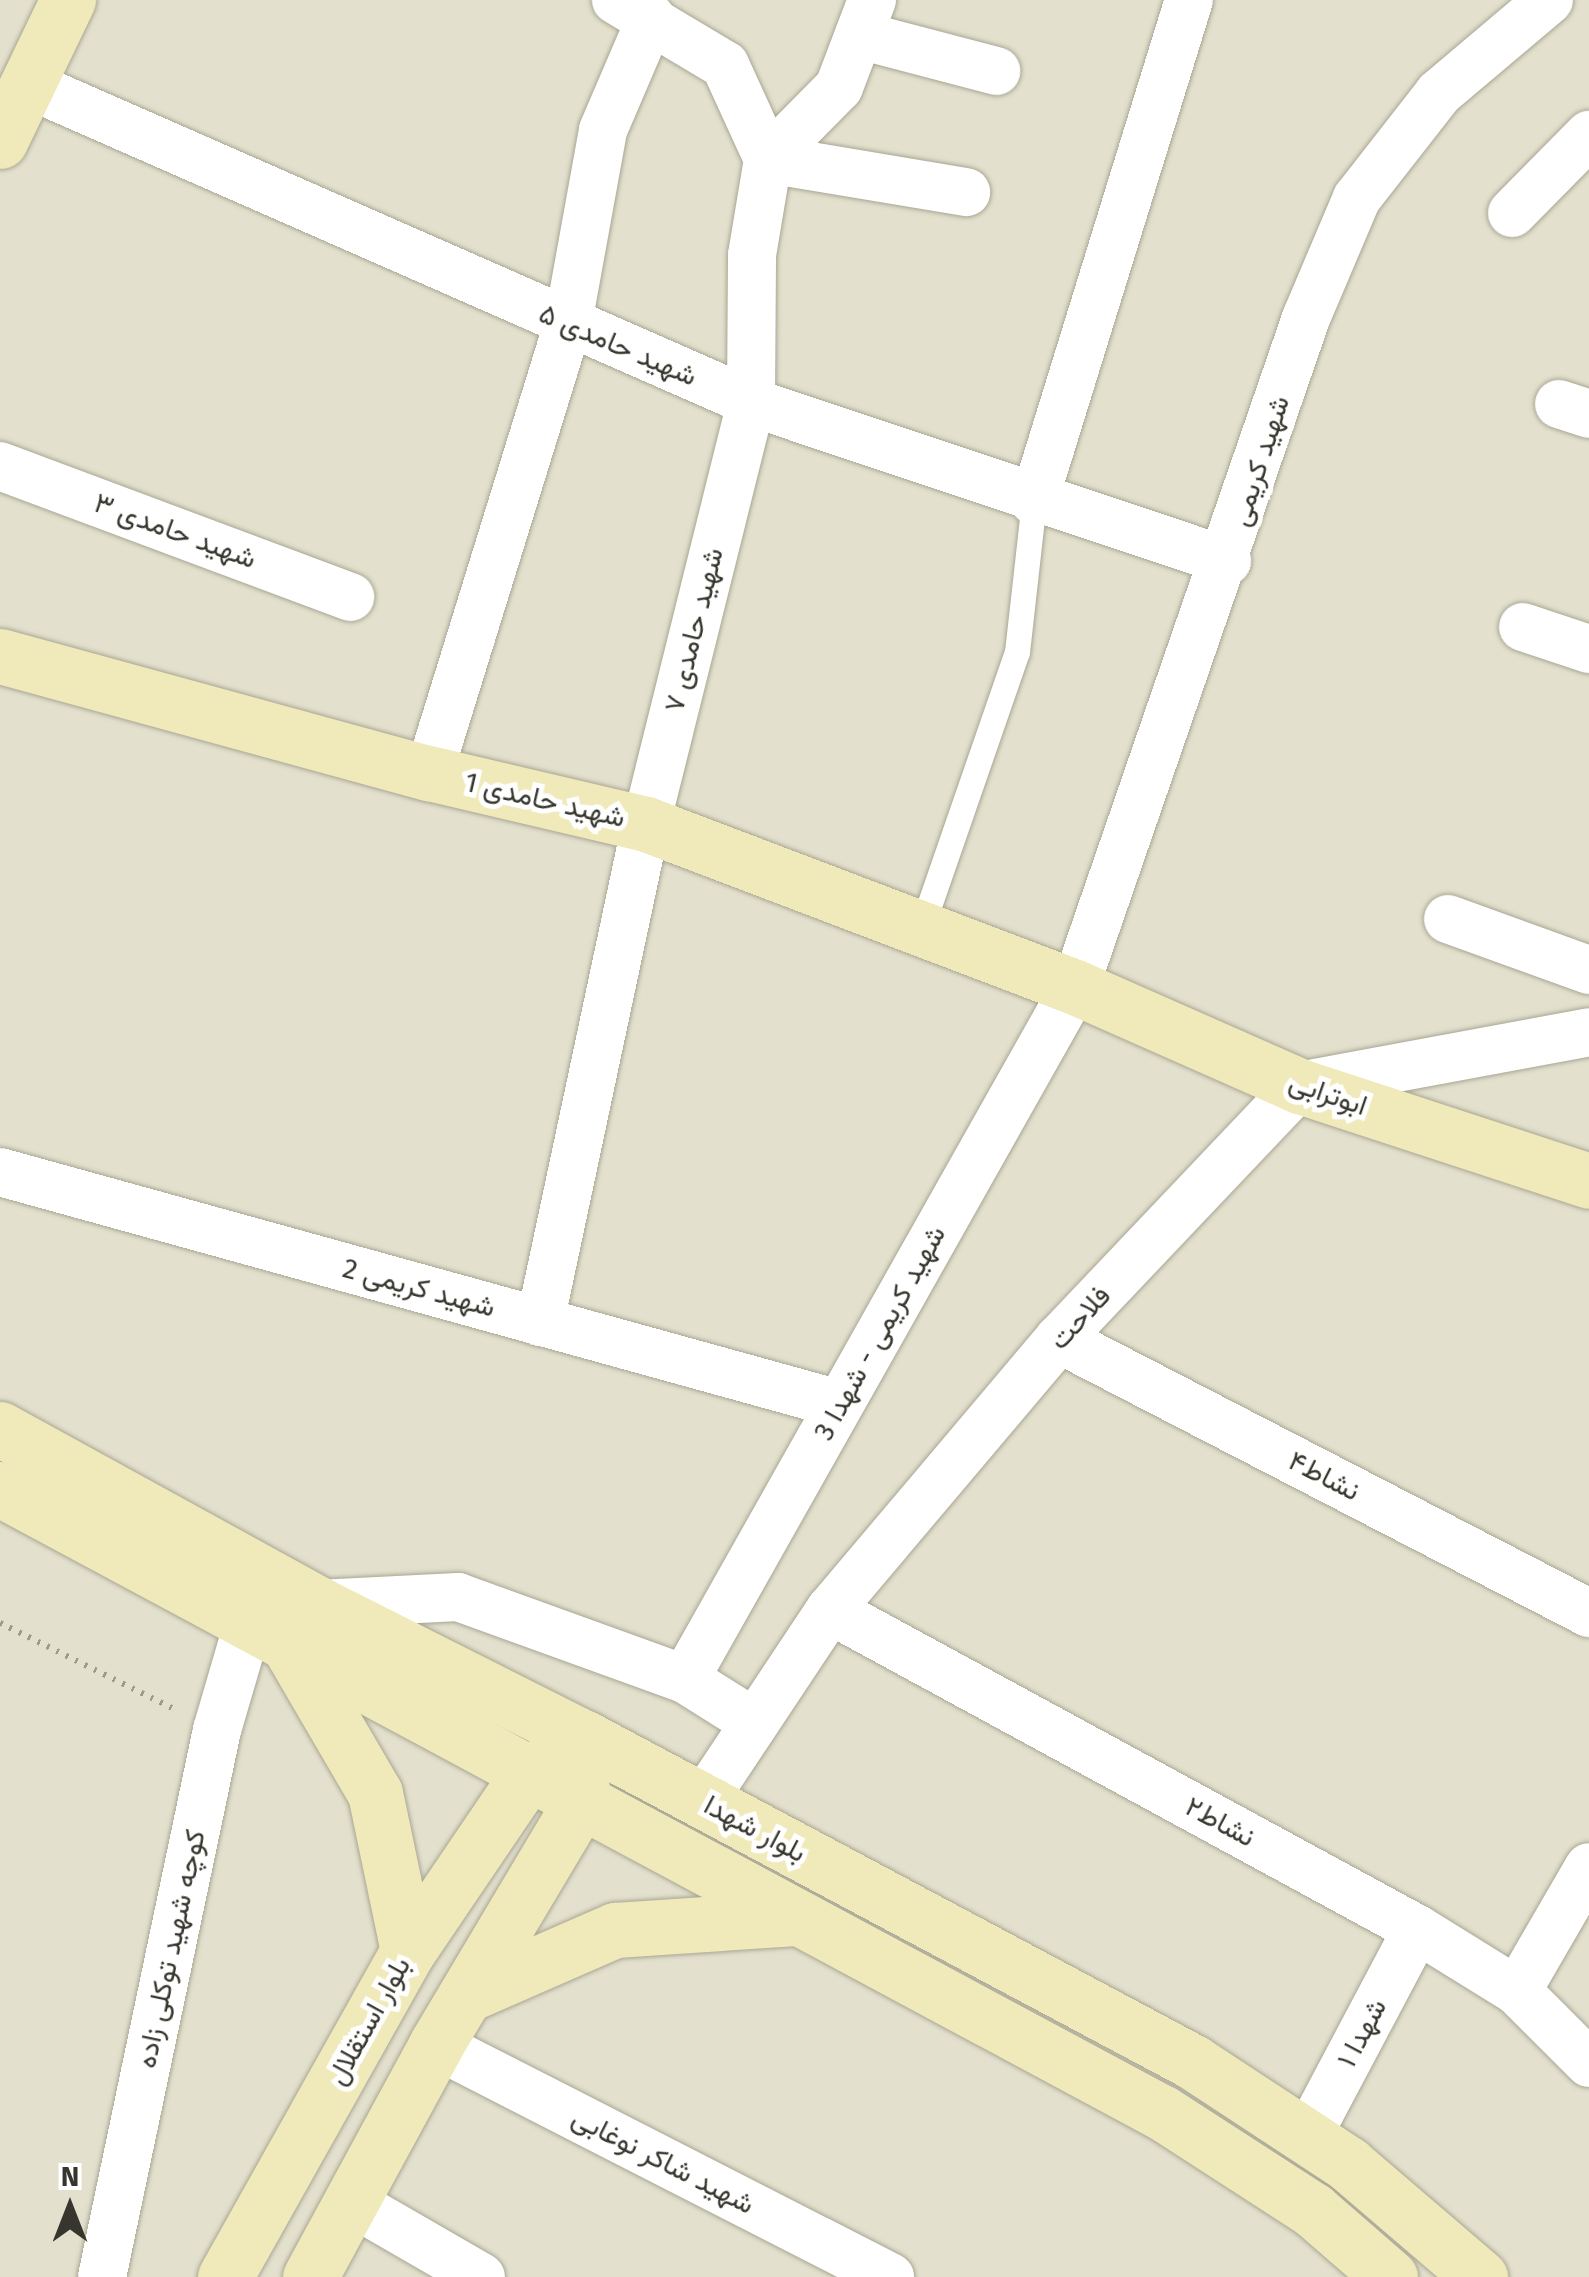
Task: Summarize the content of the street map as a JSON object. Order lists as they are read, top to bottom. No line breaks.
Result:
{"streets":{"main road":["شهيد حامدی 1","ابوترابی","بلوار شهدا","بلوار استقلال"],"street":["شهید حامدی ۵","شهید کریمی","شهید حامدی ۳","شهید حامدی ۷","شهيد کريمی 2","فلاحت","شهيد کريمی - شهدا 3","نشاط۴","نشاط۲","کوچه شهید توکلی زاده","شهدا ۱","شهید شاکر نوغابی"]},"crossings":[["شهید حامدی ۵","شهید کریمی"],["شهید حامدی ۵","شهید حامدی ۷"],["شهید کریمی","شهيد حامدی 1"],["شهید کریمی","ابوترابی"],["شهید کریمی","شهيد کريمی - شهدا 3"],["شهید حامدی ۷","شهيد حامدی 1"],["شهید حامدی ۷","شهيد کريمی 2"],["شهيد حامدی 1","ابوترابی"],["شهيد حامدی 1","شهيد کريمی - شهدا 3"],["ابوترابی","فلاحت"],["ابوترابی","شهيد کريمی - شهدا 3"],["شهيد کريمی 2","شهيد کريمی - شهدا 3"],["فلاحت","نشاط۴"],["فلاحت","نشاط۲"],["فلاحت","بلوار شهدا"],["نشاط۲","شهدا ۱"],["بلوار شهدا","کوچه شهید توکلی زاده"],["بلوار شهدا","بلوار استقلال"],["بلوار شهدا","شهدا ۱"]],"north":"top"}
